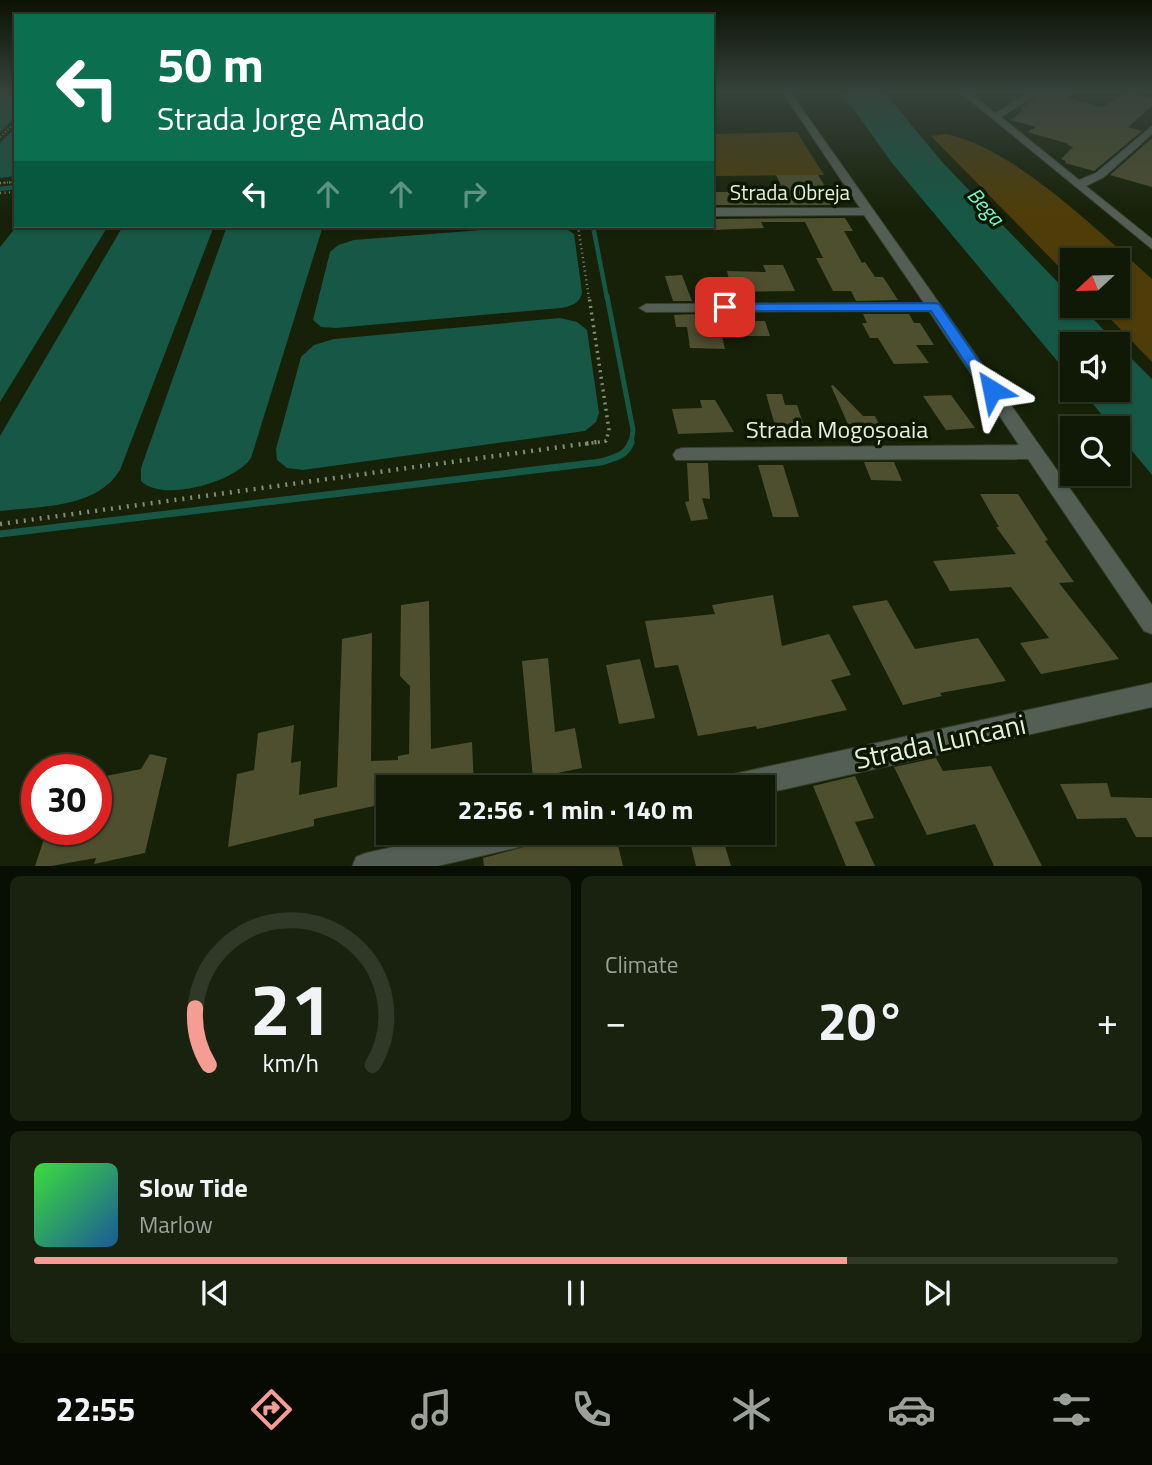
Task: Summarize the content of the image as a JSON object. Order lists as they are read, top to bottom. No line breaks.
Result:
{"streets":{"street":["Strada Obreja","Strada Mogoșoaia","Strada Luncani"]},"water":["Bega"],"north":"left","page":{"turn":["50 m","Strada Jorge Amado"],"limit":"30","trip":"22:56 · 1 min · 140 m","tile":"Climate","heat":["−","20°","+"],"song":["Slow Tide","Marlow"],"tabs":"22:55","gauge":["21","km/h"]}}
